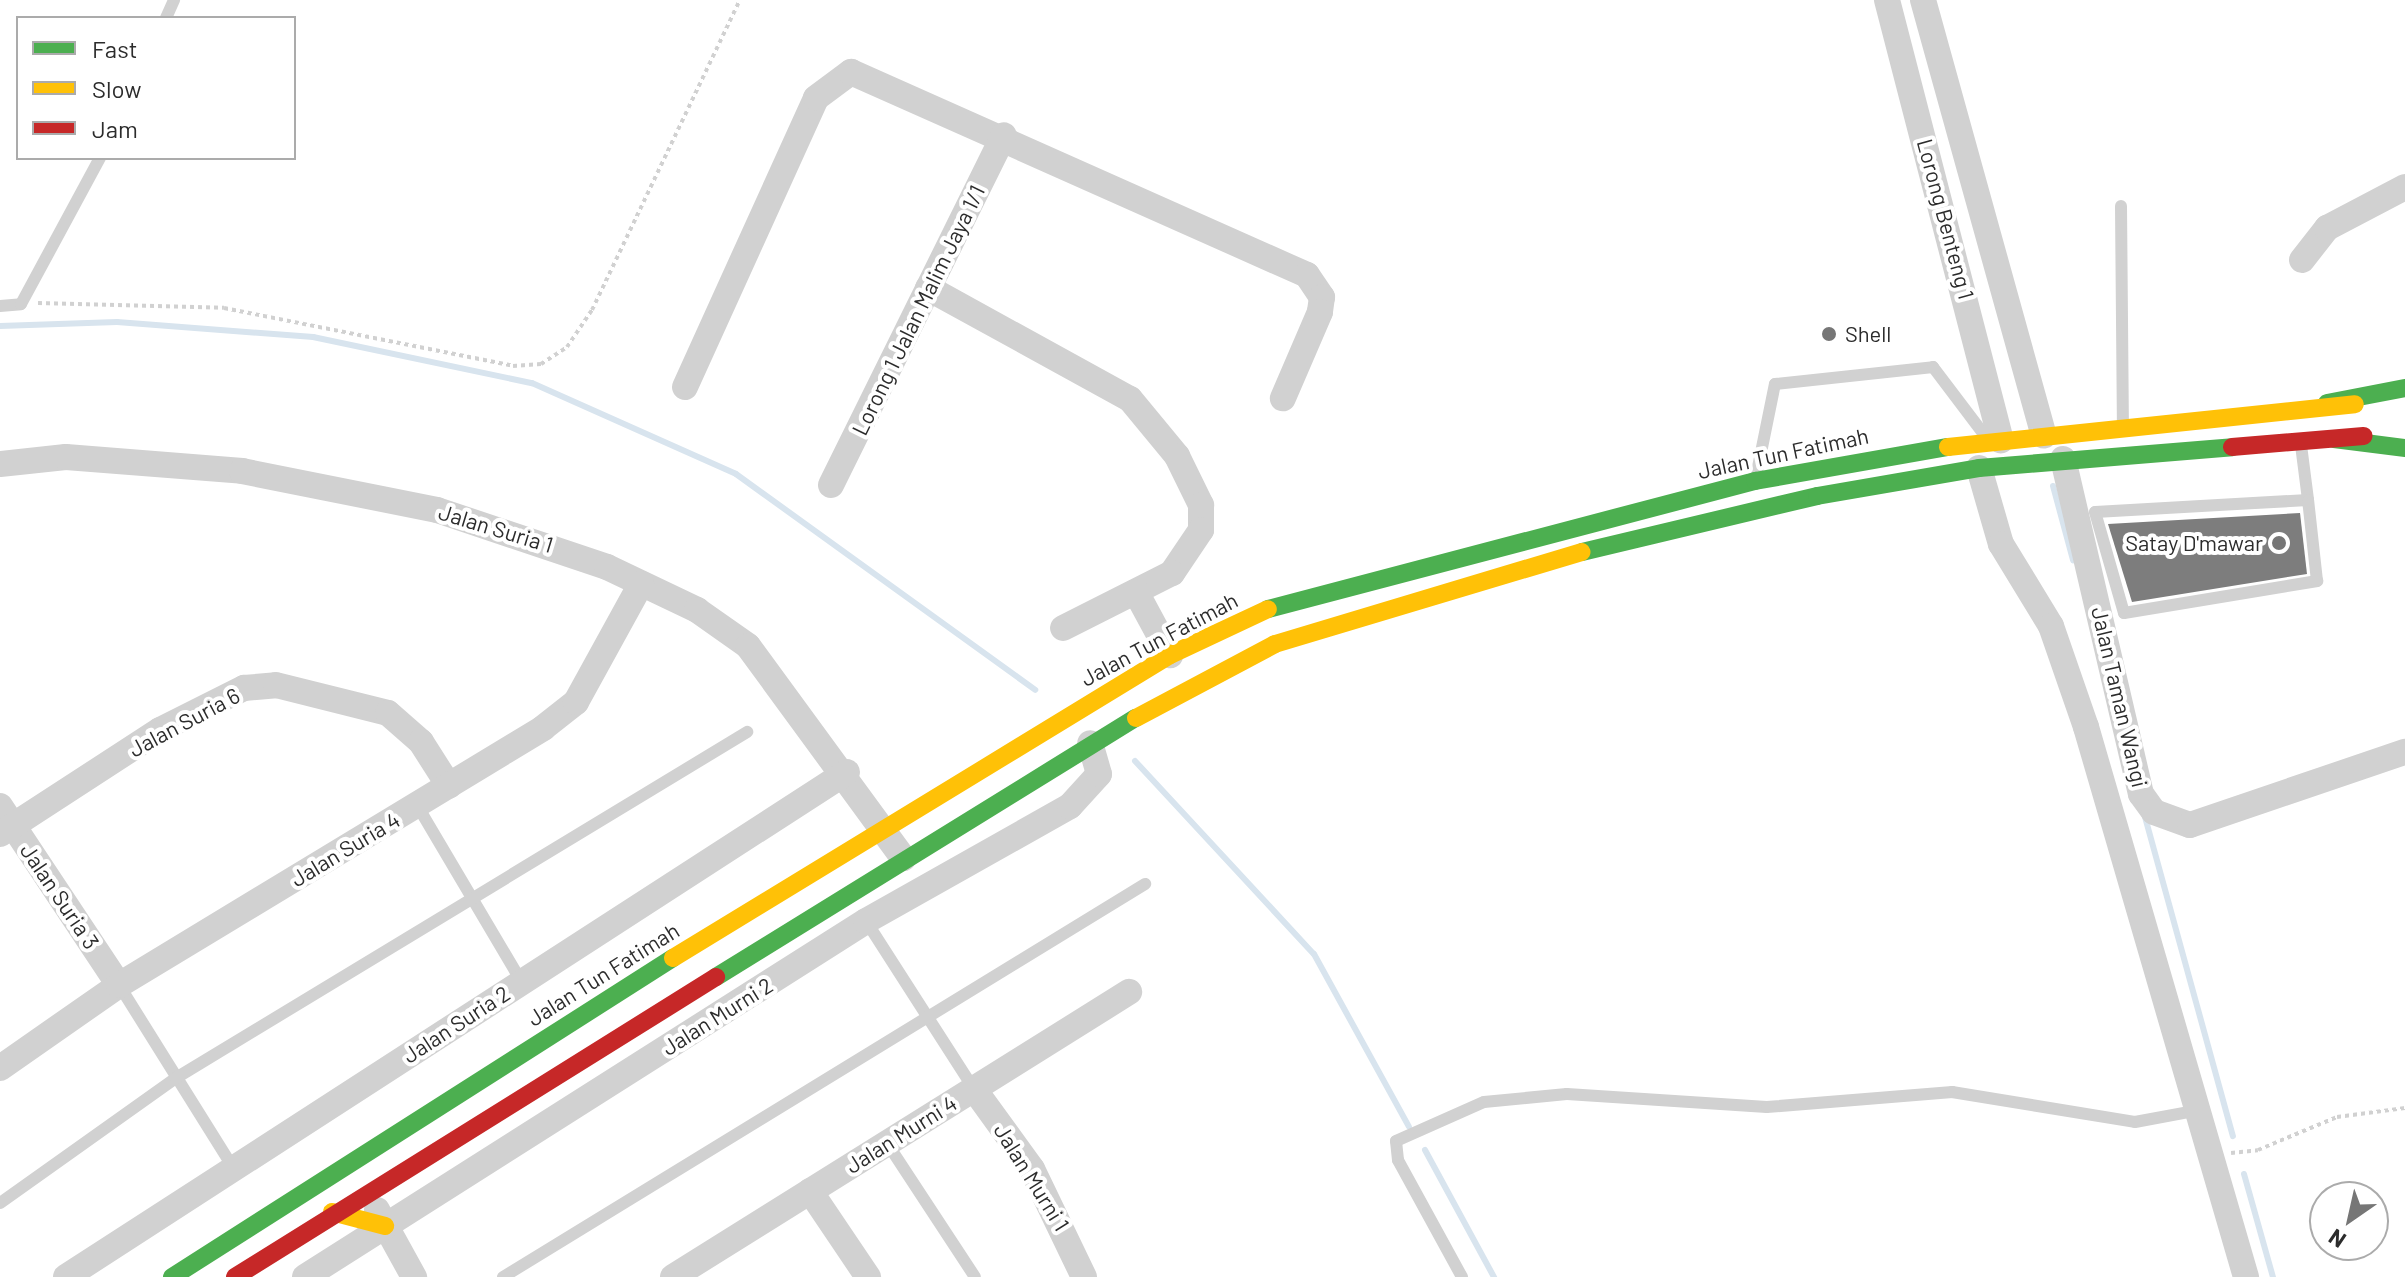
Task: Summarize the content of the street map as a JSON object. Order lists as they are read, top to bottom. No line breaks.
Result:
{"streets":{"main road":["Jalan Tun Fatimah"],"street":["Lorong Benteng 1","Lorong 1 Jalan Malim Jaya 1/1","Jalan Suria 1","Jalan Taman Wangi","Jalan Suria 6","Jalan Suria 4","Jalan Suria 3","Jalan Murni 2","Jalan Suria 2","Jalan Murni 4","Jalan Murni 1"]},"crossings":[["Lorong Benteng 1","Jalan Tun Fatimah"],["Jalan Tun Fatimah","Jalan Suria 1"],["Jalan Suria 1","Jalan Suria 4"],["Jalan Suria 1","Jalan Suria 2"],["Jalan Suria 6","Jalan Suria 4"],["Jalan Suria 6","Jalan Suria 3"],["Jalan Suria 4","Jalan Suria 3"],["Jalan Murni 2","Jalan Murni 1"],["Jalan Murni 4","Jalan Murni 1"]],"places":["Shell","Satay D'mawar"],"legend":["Fast","Slow","Jam"],"north":"bottom left"}
